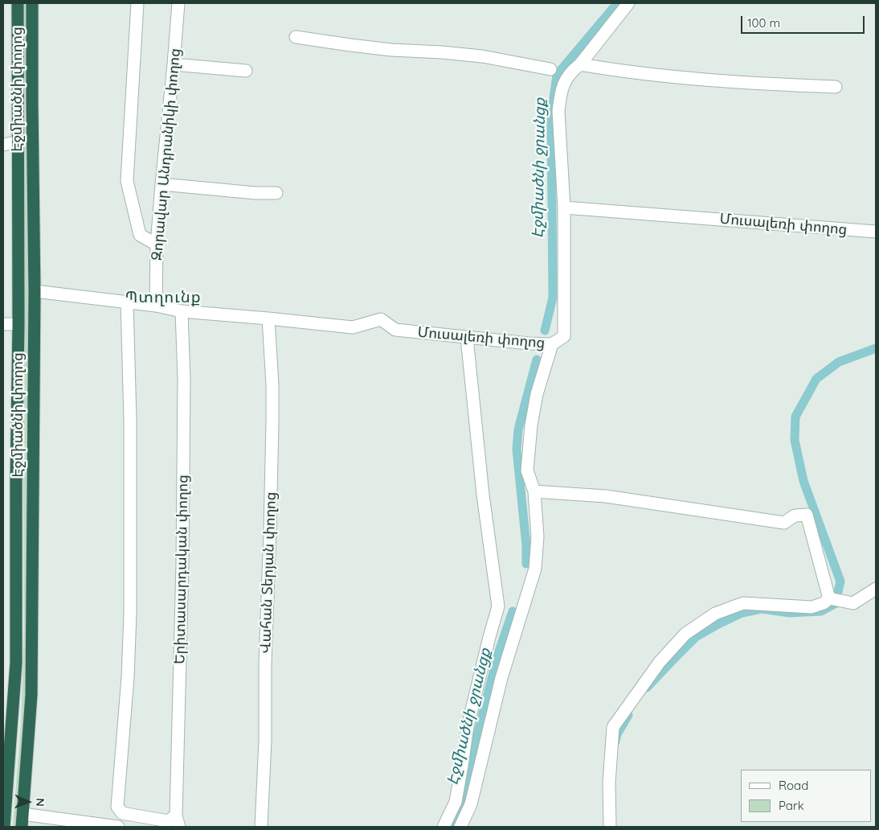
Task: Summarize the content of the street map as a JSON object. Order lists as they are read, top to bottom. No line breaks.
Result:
{"streets":{"highway":["Էջմիածնի փողոց"],"street":["Զորավար Անդրանիկի փողոց","Մուսալեռի փողոց","Երիտասարդական փողոց","Վահան Տերյան փողոց"]},"crossings":[["Էջմիածնի փողոց","Մուսալեռի փողոց"],["Զորավար Անդրանիկի փողոց","Մուսալեռի փողոց"],["Մուսալեռի փողոց","Երիտասարդական փողոց"],["Մուսալեռի փողոց","Վահան Տերյան փողոց"]],"districts":["Պտղունք"],"water":["Էջմիածնի ջրանցք"],"legend":["Road","Park"],"scale_bar":"100 m","north":"right"}
